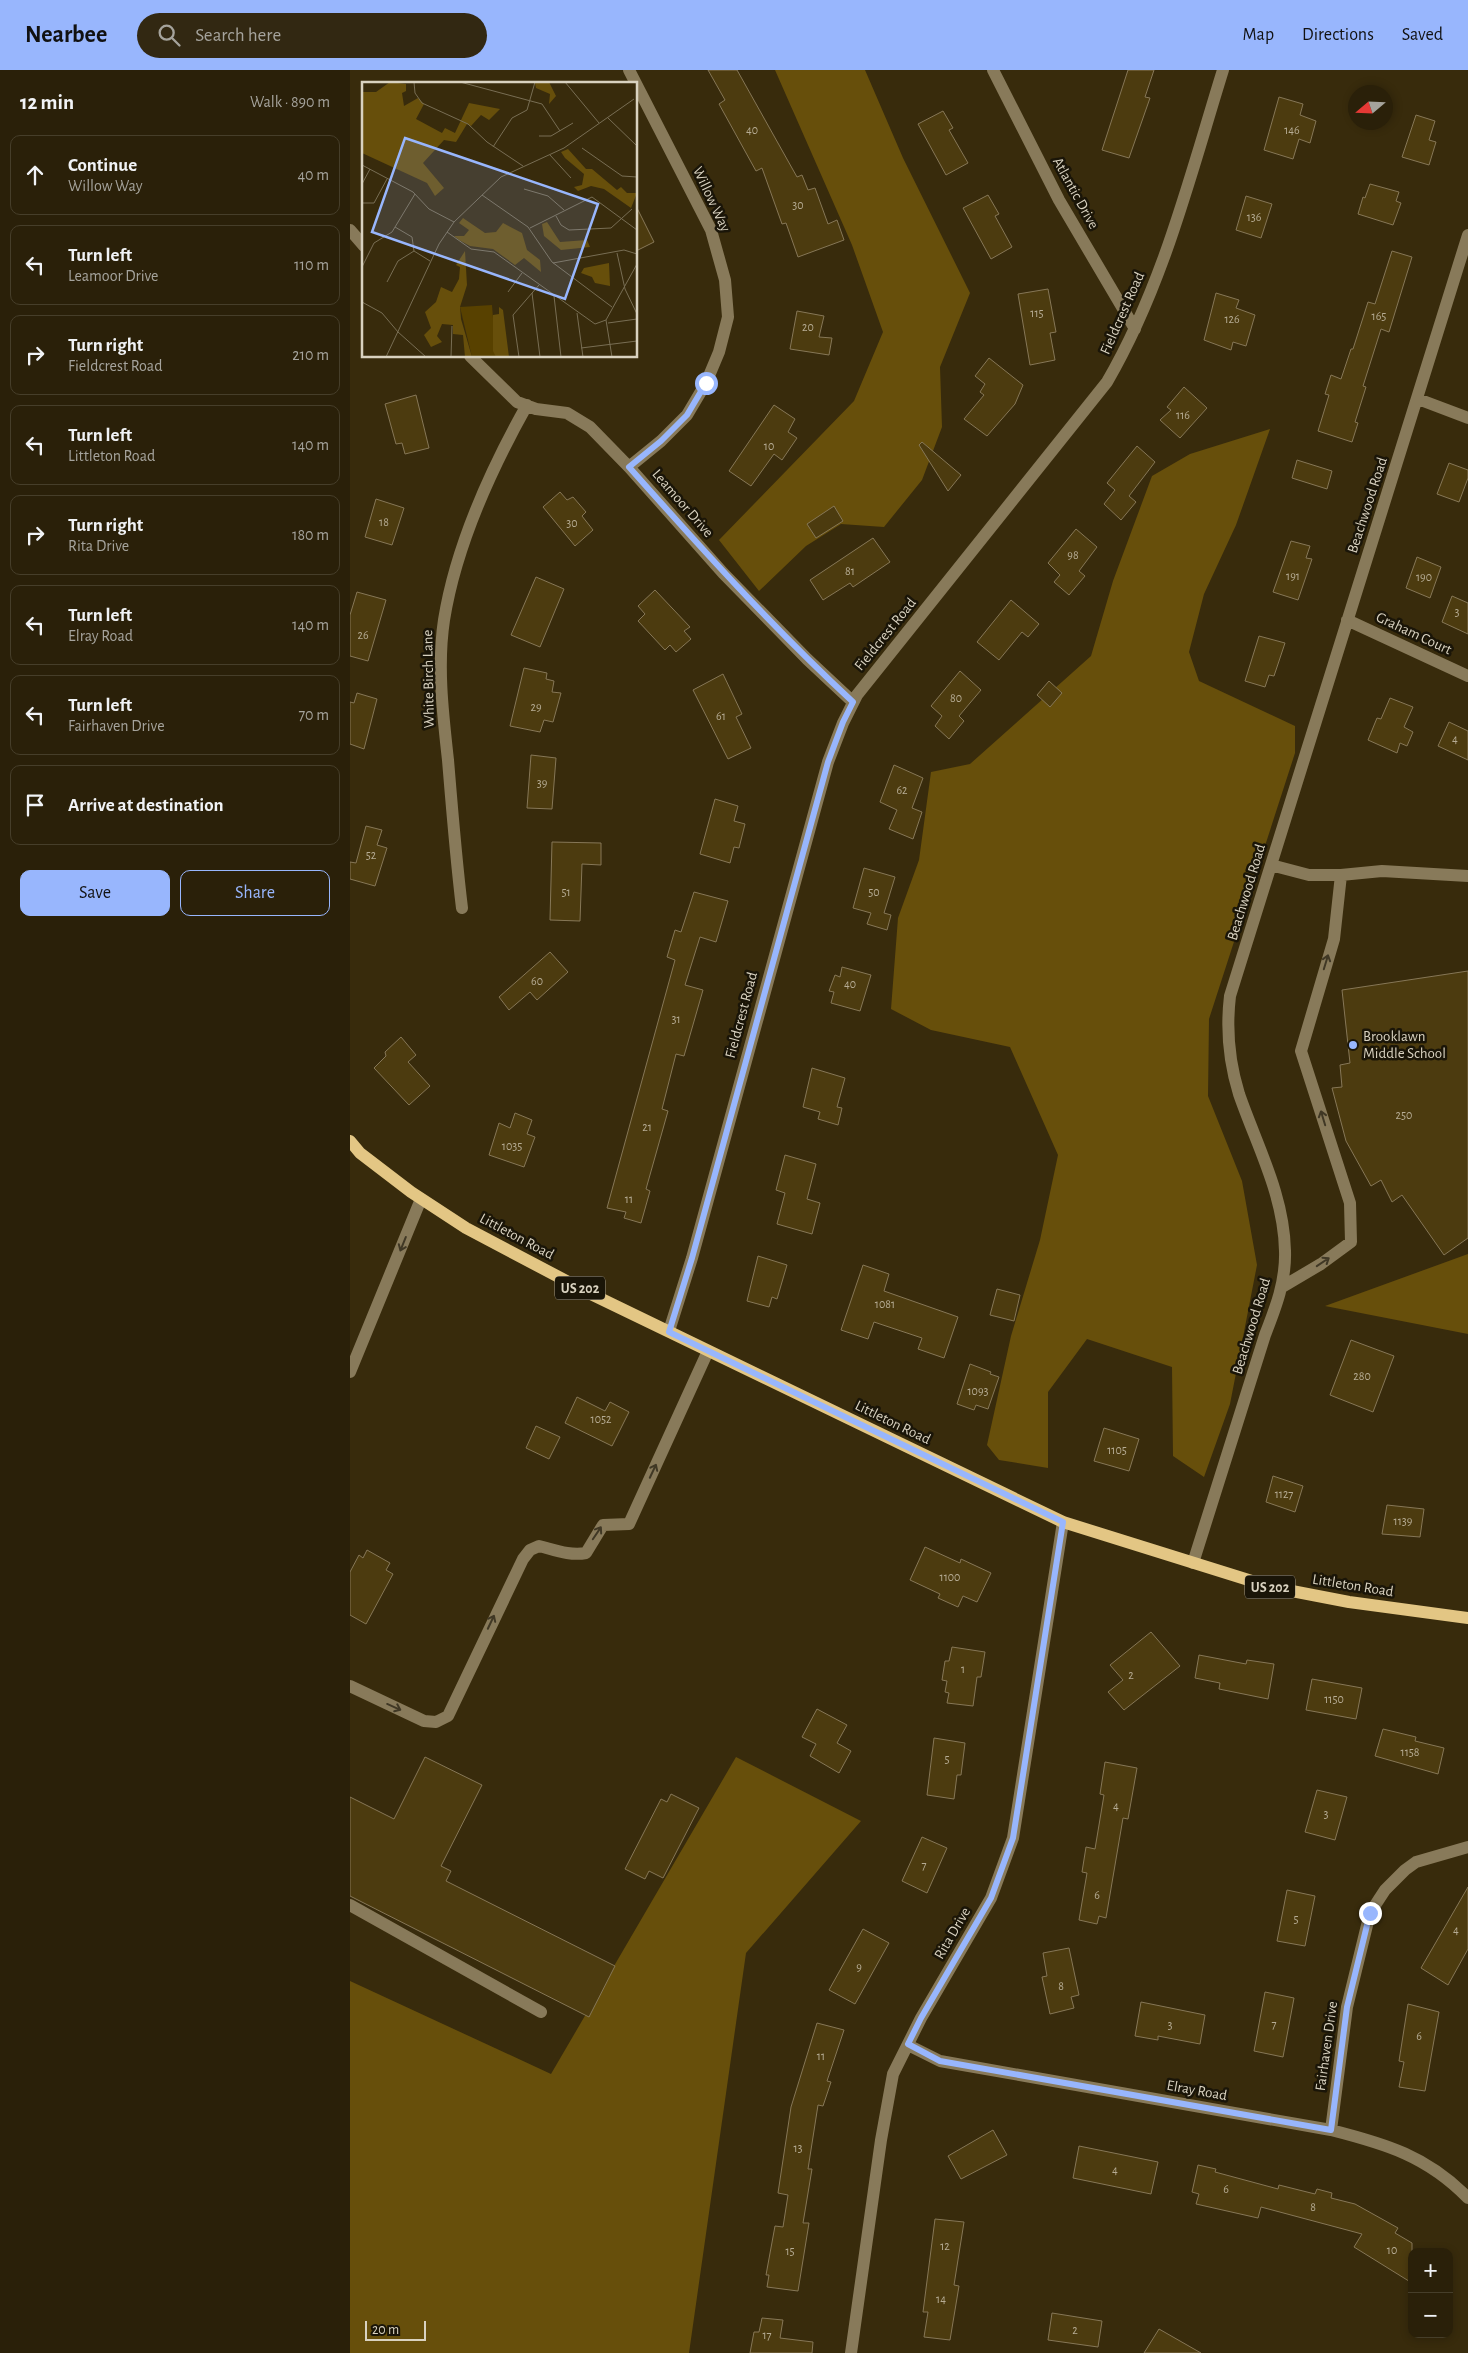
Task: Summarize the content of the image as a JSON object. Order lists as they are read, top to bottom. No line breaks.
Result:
{"streets":{"main road":["Littleton Road","US 202"],"street":["Atlantic Drive","Willow Way","Fieldcrest Road","Leamoor Drive","Beachwood Road","Graham Court","White Birch Lane","Rita Drive","Fairhaven Drive","Elray Road"]},"crossings":[["Atlantic Drive","Fieldcrest Road"],["Willow Way","Leamoor Drive"],["Fieldcrest Road","Leamoor Drive"],["Fieldcrest Road","Littleton Road"],["Leamoor Drive","White Birch Lane"],["Beachwood Road","Graham Court"],["Beachwood Road","Littleton Road"],["Littleton Road","Rita Drive"],["Rita Drive","Elray Road"],["Fairhaven Drive","Elray Road"]],"places":["Brooklawn Middle School"],"house_numbers":["40","146","30","136","115","165","126","20","116","10","18","30","98","81","191","190","3","26","80","29","61","4","39","62","52","51","50","60","40","31","250","21","1035","11","1081","280","1093","1052","1105","1127","1139","1100","1","2","1150","1158","5","4","3","7","6","5","4","9","8","7","3","6","11","13","4","6","8","12","10","15","14","2","17"],"scale_bar":"20 m","north":"left","page":{"header":"Nearbee","search":"Search here","nav":["Map","Directions","Saved"],"heading":["12 min","Walk · 890 m"],"list":[["Continue","Willow Way","40 m"],["Turn left","Leamoor Drive","110 m"],["Turn right","Fieldcrest Road","210 m"],["Turn left","Littleton Road","140 m"],["Turn right","Rita Drive","180 m"],["Turn left","Elray Road","140 m"],["Turn left","Fairhaven Drive","70 m"],"Arrive at destination"],"buttons":["Save","Share"],"map_buttons":["+","−"],"scale":"20 m"}}
